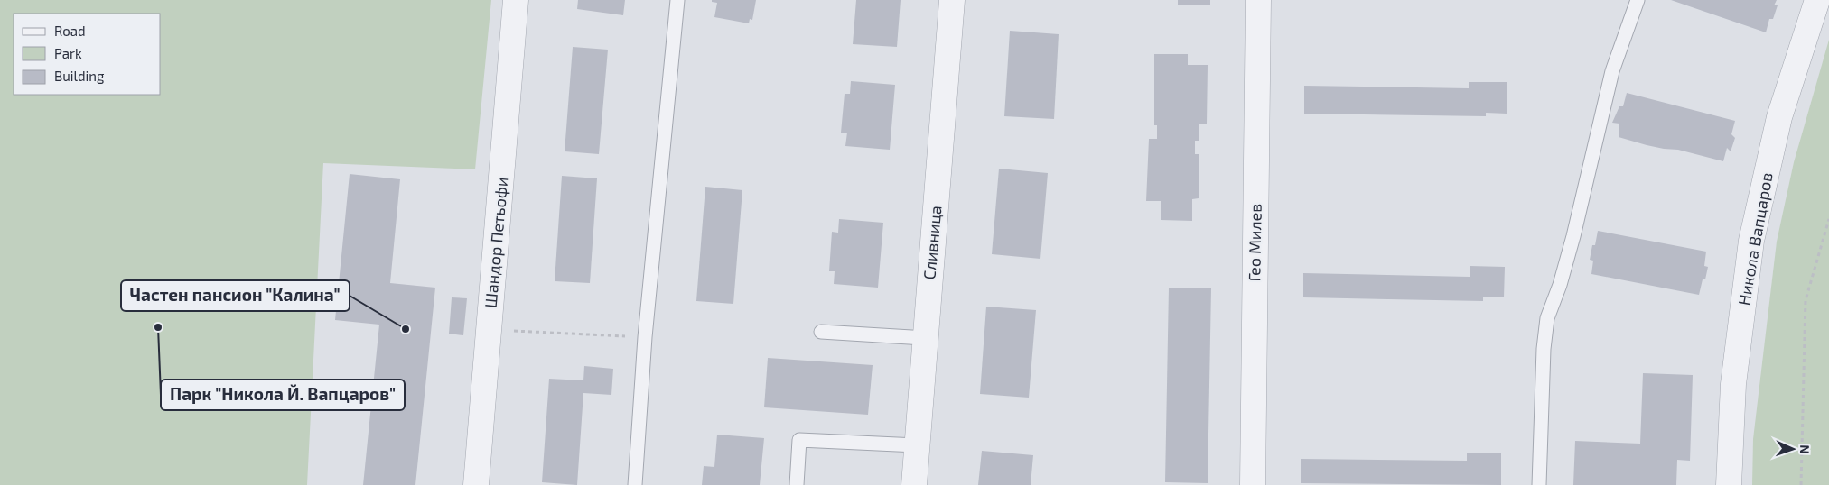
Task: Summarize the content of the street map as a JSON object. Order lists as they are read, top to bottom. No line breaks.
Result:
{"streets":{"street":["Никола Вапцаров","Шандор Петьофи","Сливница","Гео Милев"]},"places":["Парк \"Никола Й. Вапцаров\"","Частен пансион \"Калина\""],"legend":["Road","Park","Building"],"north":"right"}
